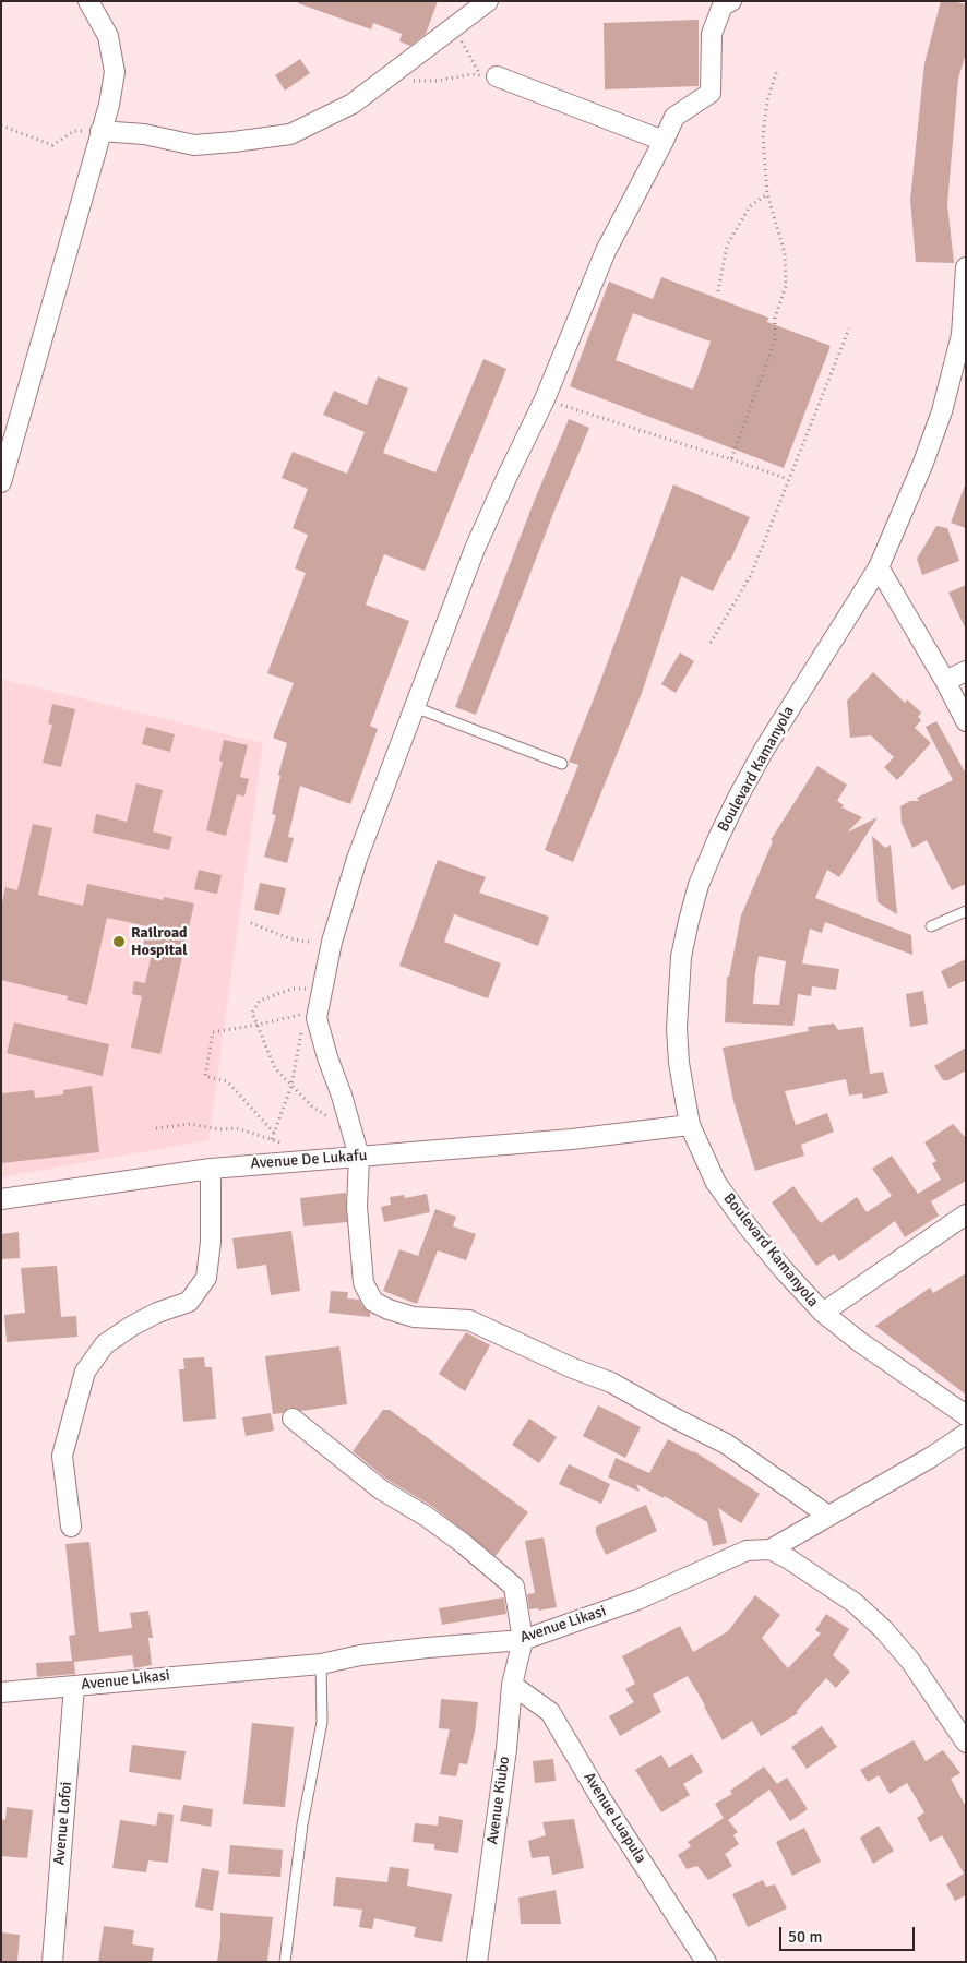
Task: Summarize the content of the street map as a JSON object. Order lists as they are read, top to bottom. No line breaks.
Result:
{"streets":{"street":["Boulevard Kamanyola","Avenue De Lukafu","Avenue Likasi","Avenue Kiubo","Avenue Luapula","Avenue Lofoi"]},"crossings":[["Boulevard Kamanyola","Avenue De Lukafu"],["Avenue Likasi","Avenue Kiubo"],["Avenue Likasi","Avenue Lofoi"],["Avenue Kiubo","Avenue Luapula"]],"places":["Railroad Hospital"],"scale_bar":"50 m"}
